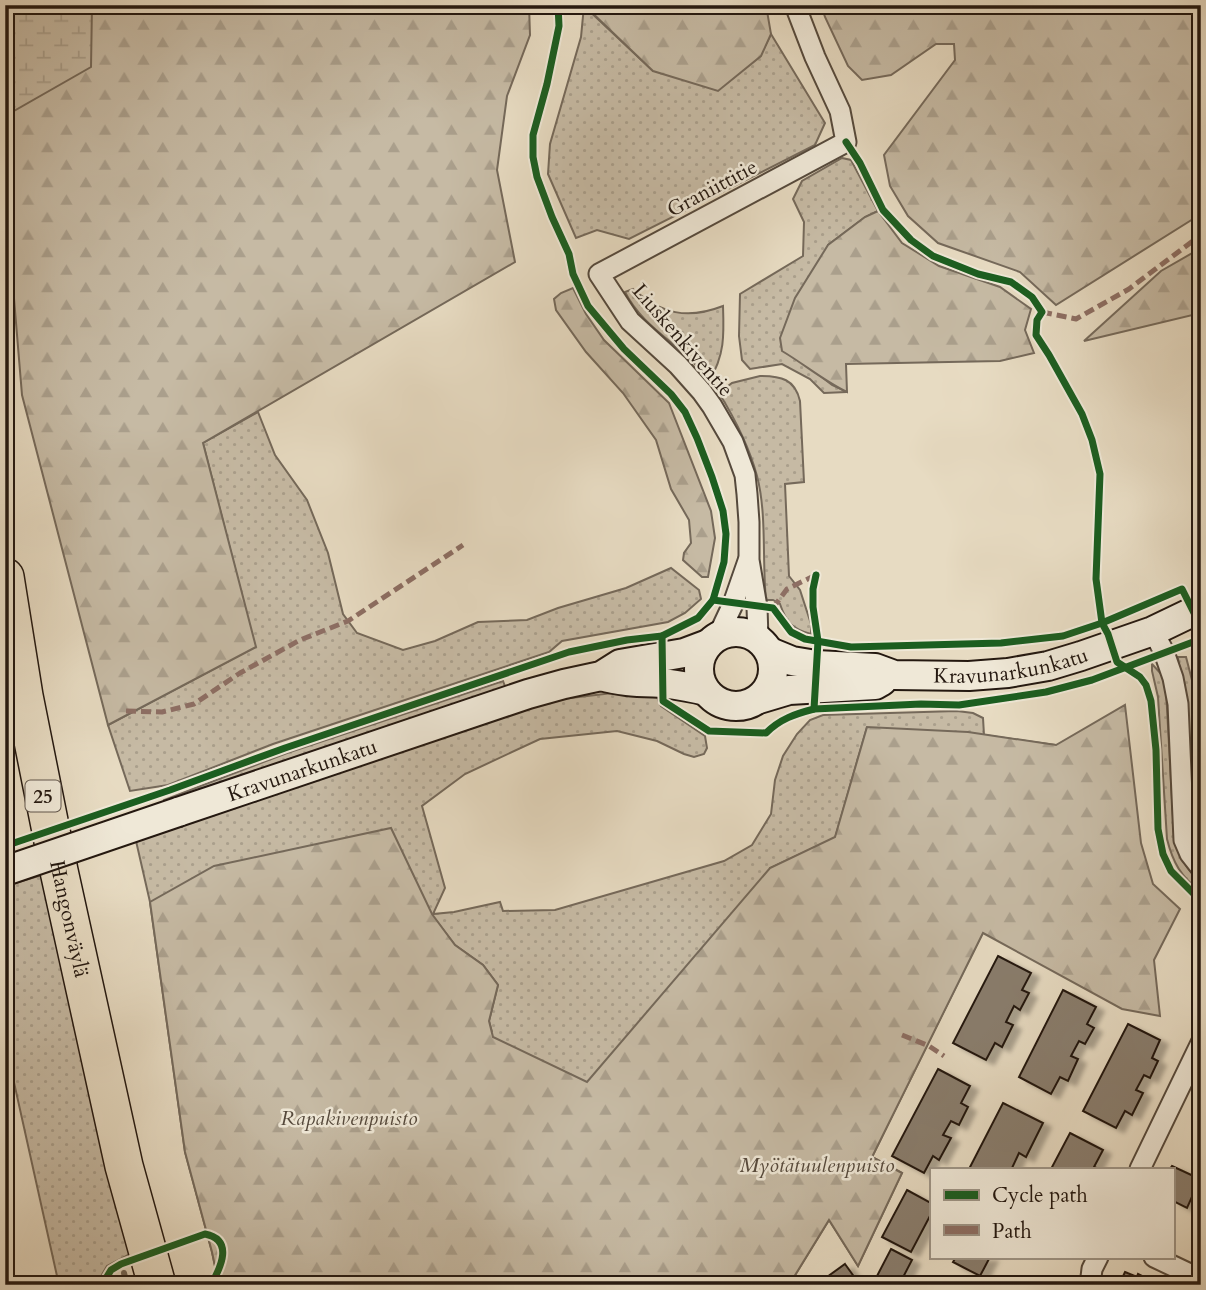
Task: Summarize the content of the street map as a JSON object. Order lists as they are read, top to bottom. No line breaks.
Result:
{"streets":{"highway":["25","Hangonväylä"],"street":["Graniittitie","Liuskenkiventie","Kravunarkunkatu"]},"crossings":[["Graniittitie","Liuskenkiventie"],["Liuskenkiventie","Kravunarkunkatu"]],"parks":["Rapakivenpuisto","Myötätuulenpuisto"],"legend":["Cycle path","Path"]}
